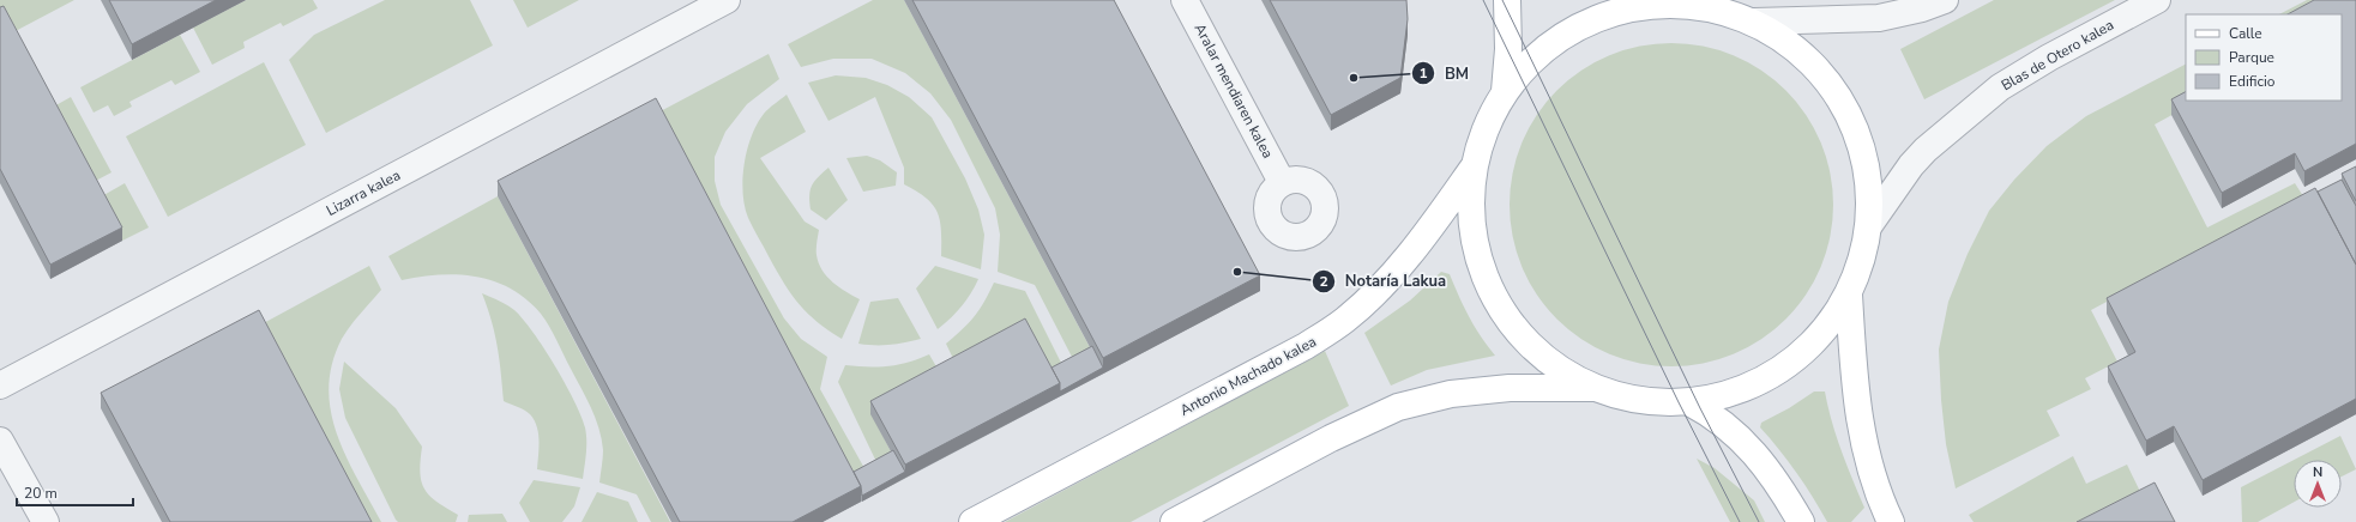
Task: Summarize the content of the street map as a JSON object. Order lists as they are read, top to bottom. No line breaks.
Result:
{"streets":{"main road":["Antonio Machado kalea"],"street":["Blas de Otero kalea","Aralar mendiaren kalea","Lizarra kalea"]},"places":["BM","Notaría Lakua"],"legend":["Calle","Parque","Edificio"],"scale_bar":"20 m","north":"top"}
